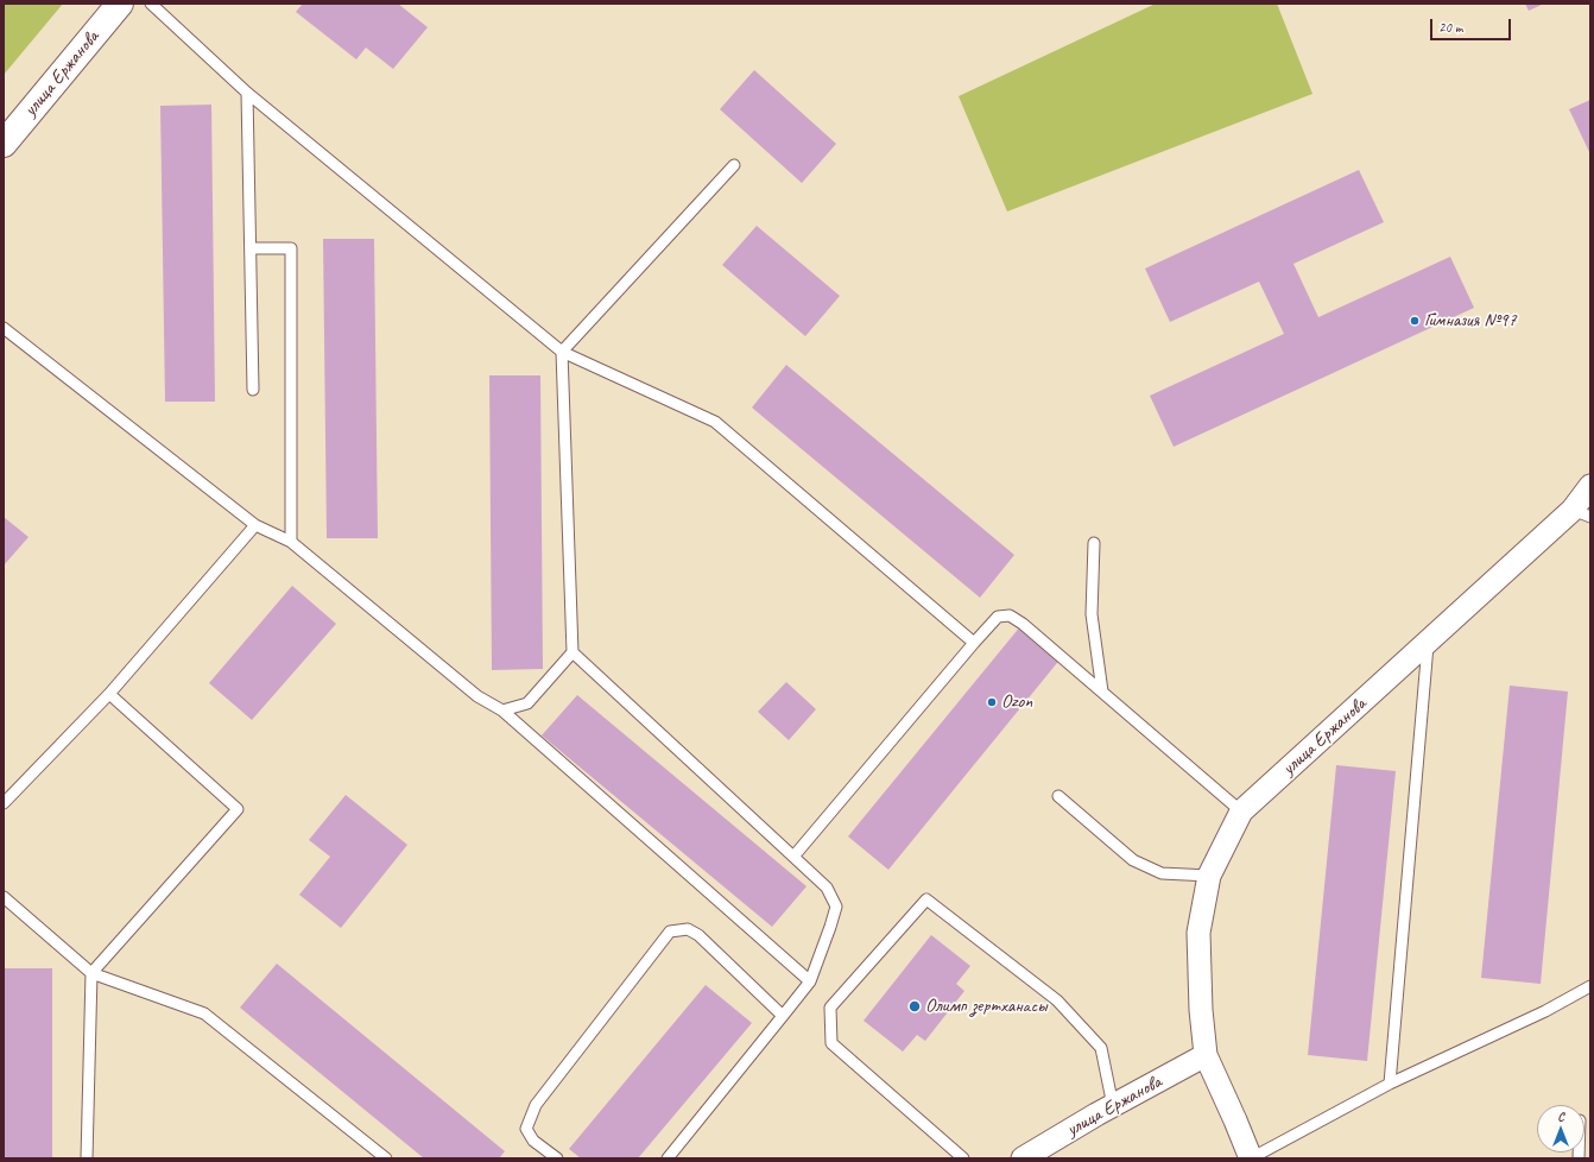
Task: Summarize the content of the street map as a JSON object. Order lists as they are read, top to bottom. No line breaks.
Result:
{"streets":{"street":["улица Ержанова"]},"places":["Гимназия №97","Ozon","Олимп зертханасы"],"scale_bar":"20 m","north":"top"}
